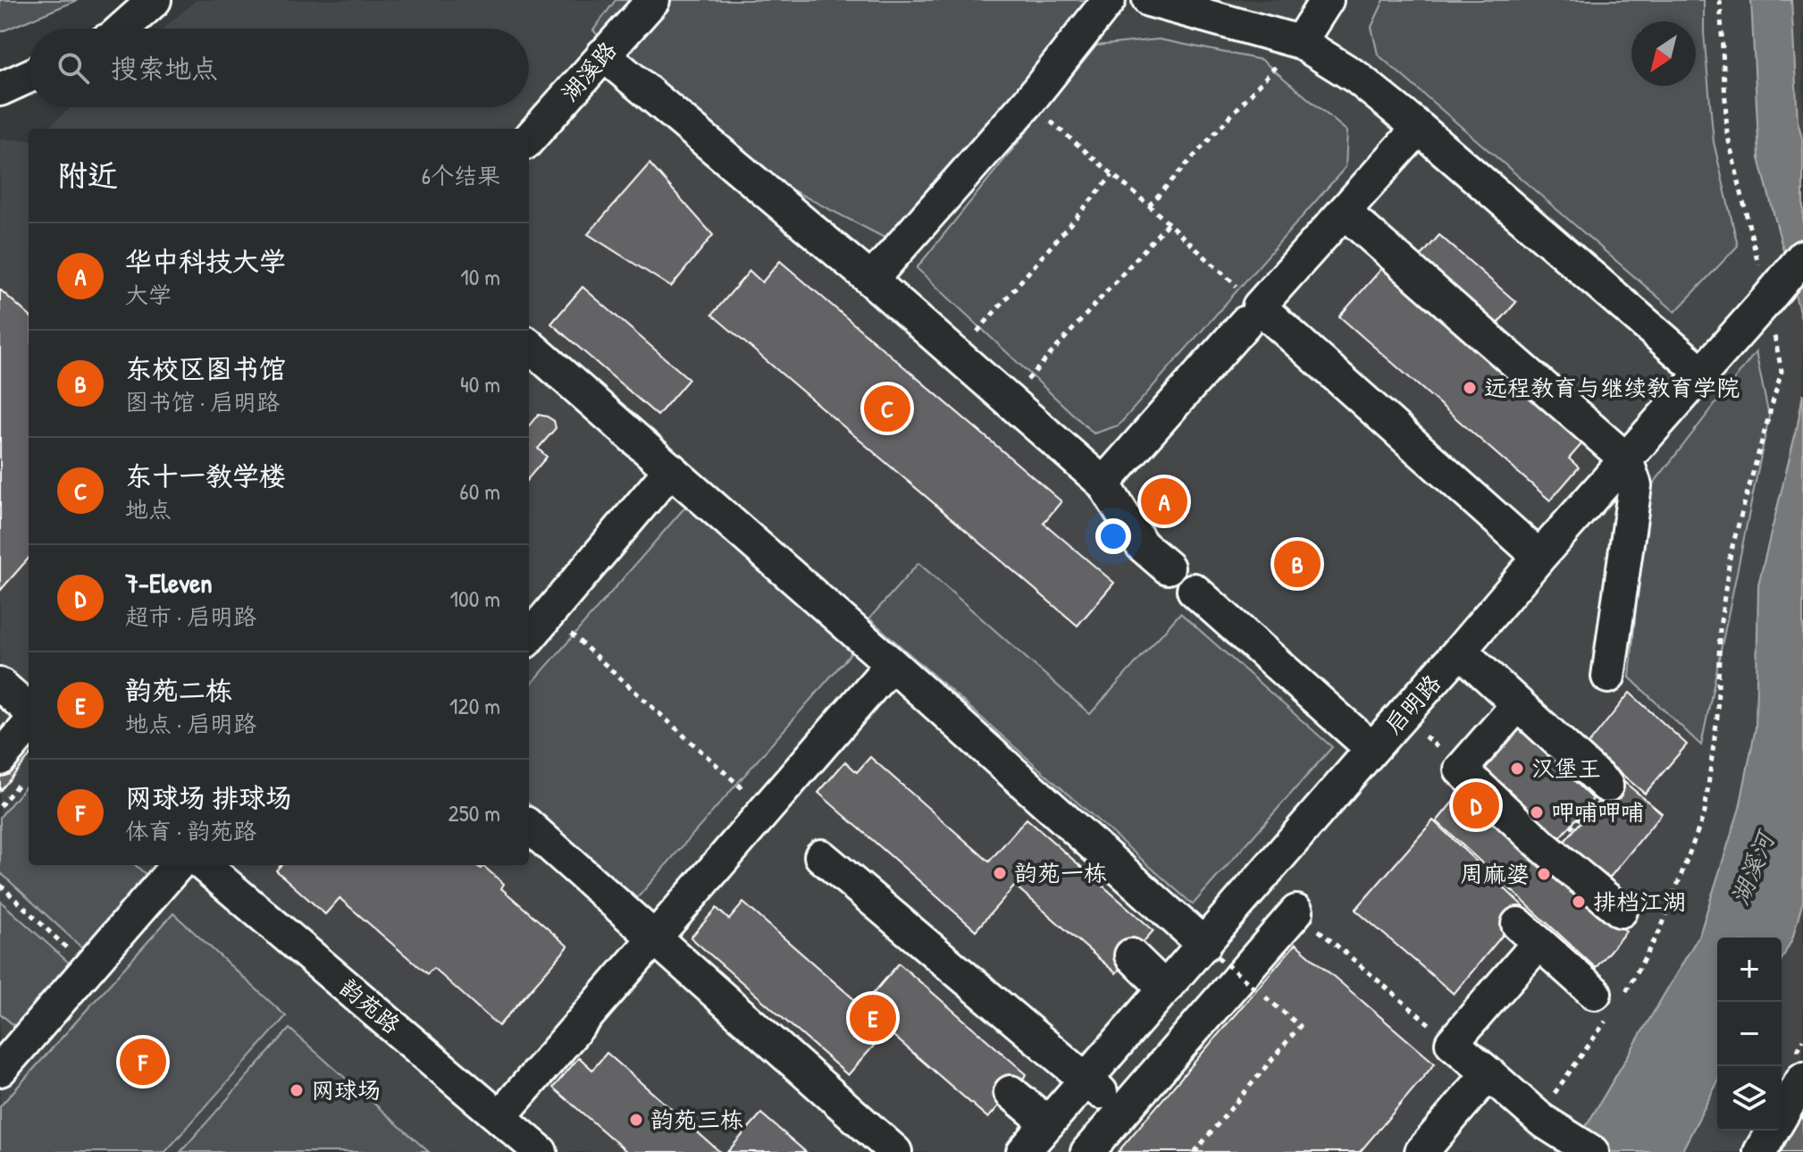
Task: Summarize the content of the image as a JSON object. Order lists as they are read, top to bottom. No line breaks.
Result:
{"streets":{"street":["湖溪路","启明路","韵苑路"]},"water":["湖溪河"],"places":["远程教育与继续教育学院","汉堡王","呷哺呷哺","韵苑一栋","周麻婆","排档江湖","网球场","韵苑三栋"],"north":"bottom left","page":{"search":"搜索地点","heading":["附近","6个结果"],"list":[{"mark":"A","name":"华中科技大学","note":"大学","value":"10 m"},{"mark":"B","name":"东校区图书馆","note":"图书馆 · 启明路","value":"40 m"},{"mark":"C","name":"东十一教学楼","note":"地点","value":"60 m"},{"mark":"D","name":"7-Eleven","note":"超市 · 启明路","value":"100 m"},{"mark":"E","name":"韵苑二栋","note":"地点 · 启明路","value":"120 m"},{"mark":"F","name":"网球场 排球场","note":"体育 · 韵苑路","value":"250 m"}],"pins":["C","A","B","D","E","F"],"map_buttons":["+","−"]}}
